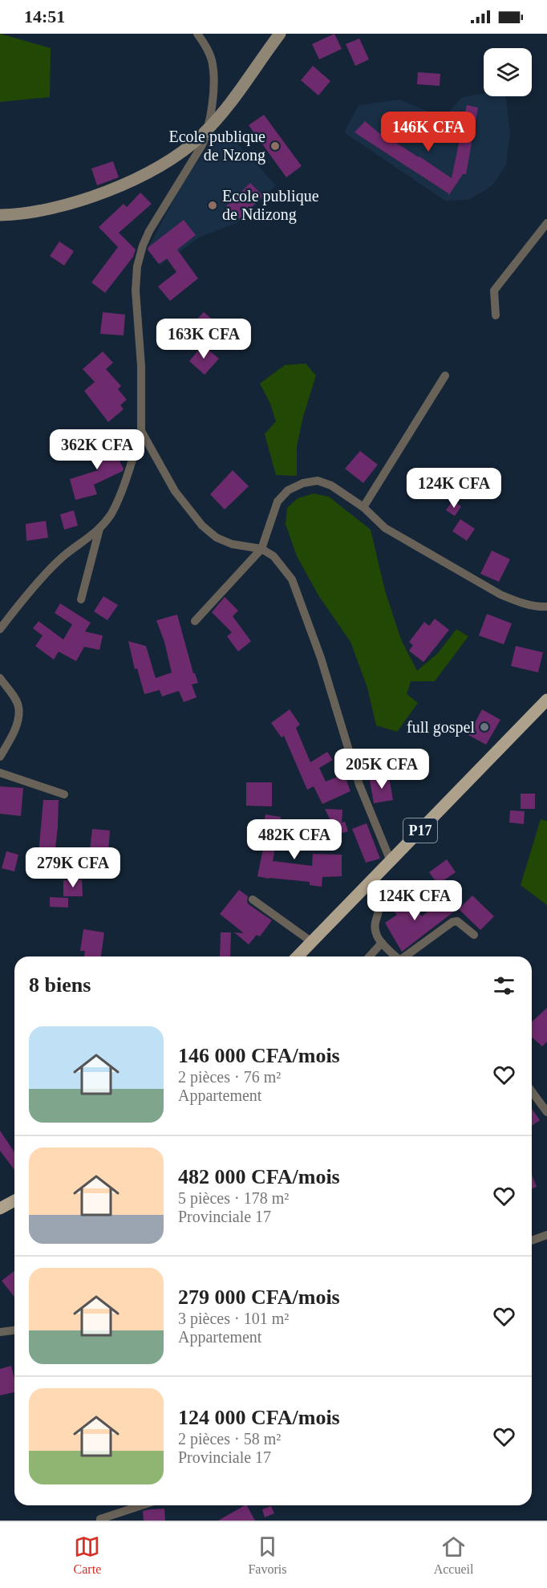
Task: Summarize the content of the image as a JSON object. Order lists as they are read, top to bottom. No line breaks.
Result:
{"streets":{"main road":["P17"]},"places":["Ecole publique de Nzong","Ecole publique de Ndizong","full gospel"],"page":{"status":"14:51","price":["146K CFA","163K CFA","362K CFA","124K CFA","205K CFA","482K CFA","279K CFA","124K CFA"],"heading":"8 biens","list":[{"name":"146 000 CFA/mois","note":"2 pièces · 76 m² · Appartement"},{"name":"482 000 CFA/mois","note":"5 pièces · 178 m² · Provinciale 17"},{"name":"279 000 CFA/mois","note":"3 pièces · 101 m² · Appartement"},{"name":"124 000 CFA/mois","note":"2 pièces · 58 m² · Provinciale 17"}],"tabs":["Carte","Favoris","Accueil"]}}
